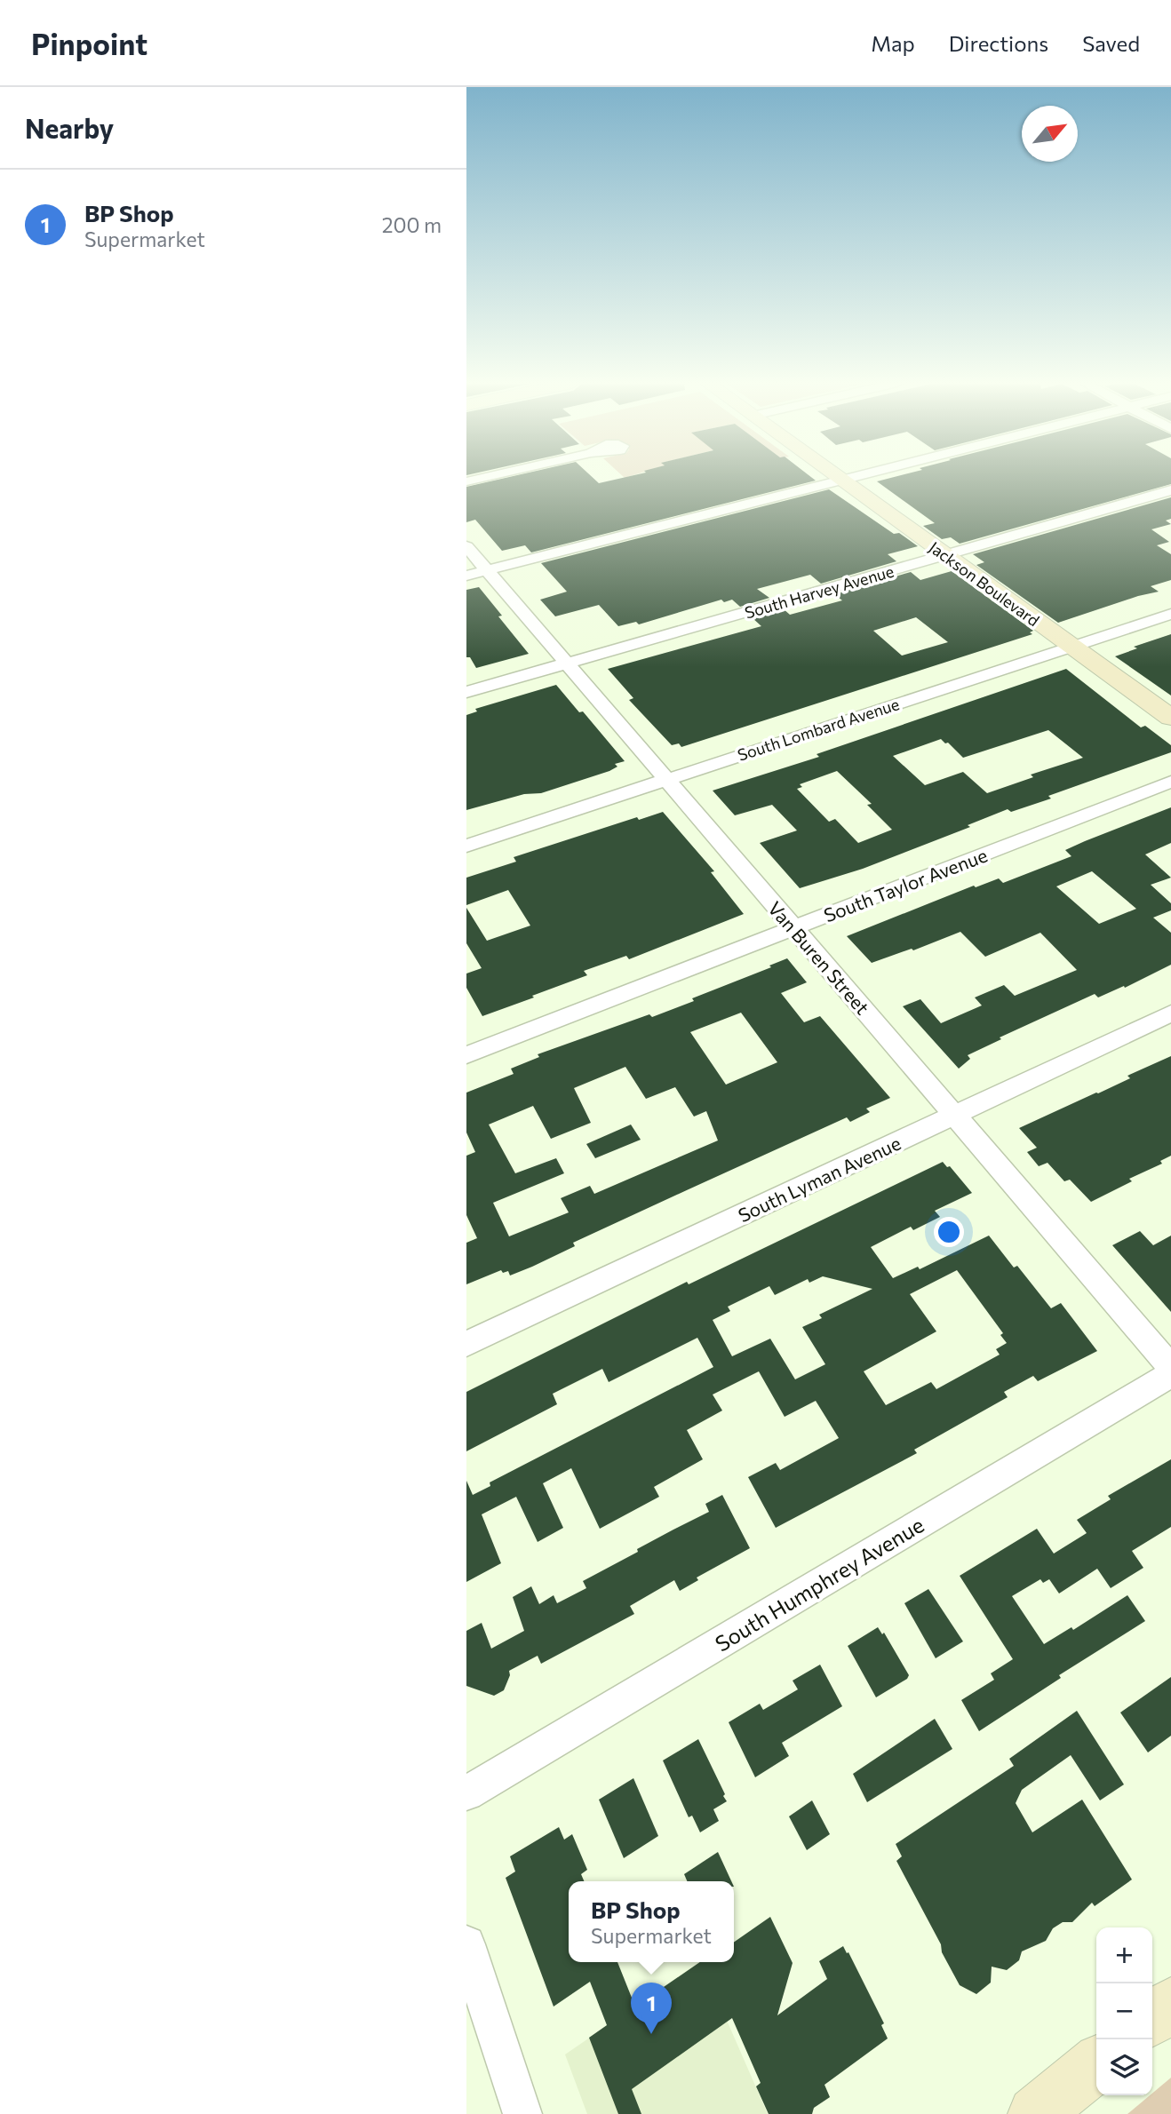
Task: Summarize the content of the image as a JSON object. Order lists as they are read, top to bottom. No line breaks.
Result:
{"streets":{"street":["Jackson Boulevard","South Harvey Avenue","South Lombard Avenue","South Taylor Avenue","Van Buren Street","South Lyman Avenue","South Humphrey Avenue"]},"crossings":[["Jackson Boulevard","South Harvey Avenue"],["Jackson Boulevard","South Lombard Avenue"],["South Harvey Avenue","Van Buren Street"],["South Lombard Avenue","Van Buren Street"],["South Taylor Avenue","Van Buren Street"],["Van Buren Street","South Lyman Avenue"]],"north":"top right","page":{"header":"Pinpoint","nav":["Map","Directions","Saved"],"heading":"Nearby","list":[{"mark":"1","name":"BP Shop","note":"Supermarket","value":"200 m"}],"popup":["BP Shop","Supermarket"],"map_buttons":["+","−"],"pins":"1"}}
